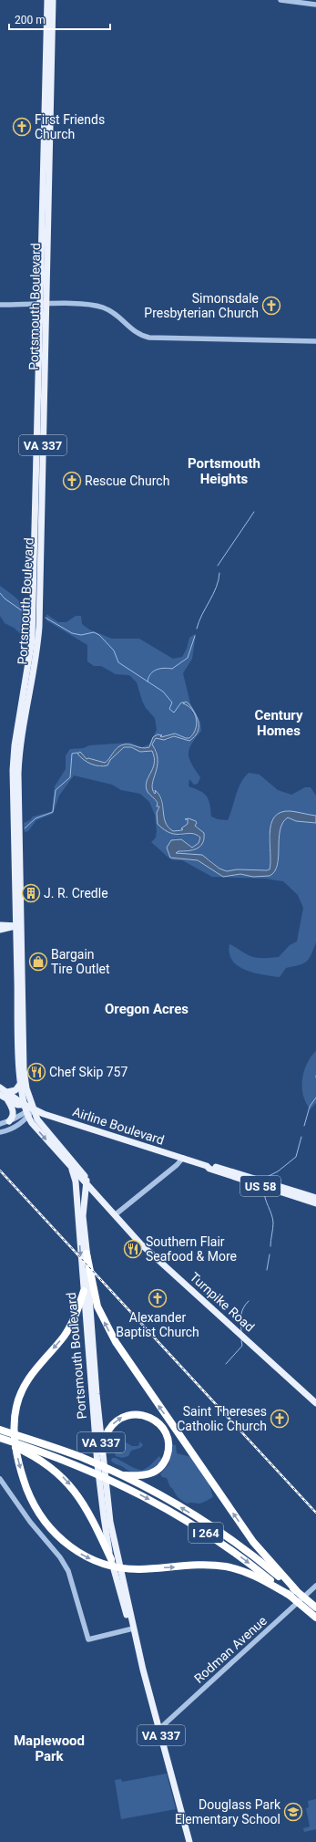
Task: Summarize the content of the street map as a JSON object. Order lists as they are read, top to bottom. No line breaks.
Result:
{"streets":{"highway":["I 264"],"main road":["Portsmouth Boulevard","VA 337","Airline Boulevard","US 58","Turnpike Road"],"street":["Rodman Avenue"]},"crossings":[["Portsmouth Boulevard","Airline Boulevard"],["Portsmouth Boulevard","Turnpike Road"],["Portsmouth Boulevard","Rodman Avenue"]],"districts":["Portsmouth Heights","Century Homes","Oregon Acres","Maplewood Park"],"places":{"church":["First Friends Church","Simonsdale Presbyterian Church","Rescue Church","Alexander Baptist Church","Saint Thereses Catholic Church"],"building":["J. R. Credle"],"shop":["Bargain Tire Outlet"],"restaurant":["Chef Skip 757","Southern Flair Seafood & More"],"school or university":["Douglass Park Elementary School"]},"scale_bar":"200 m"}
